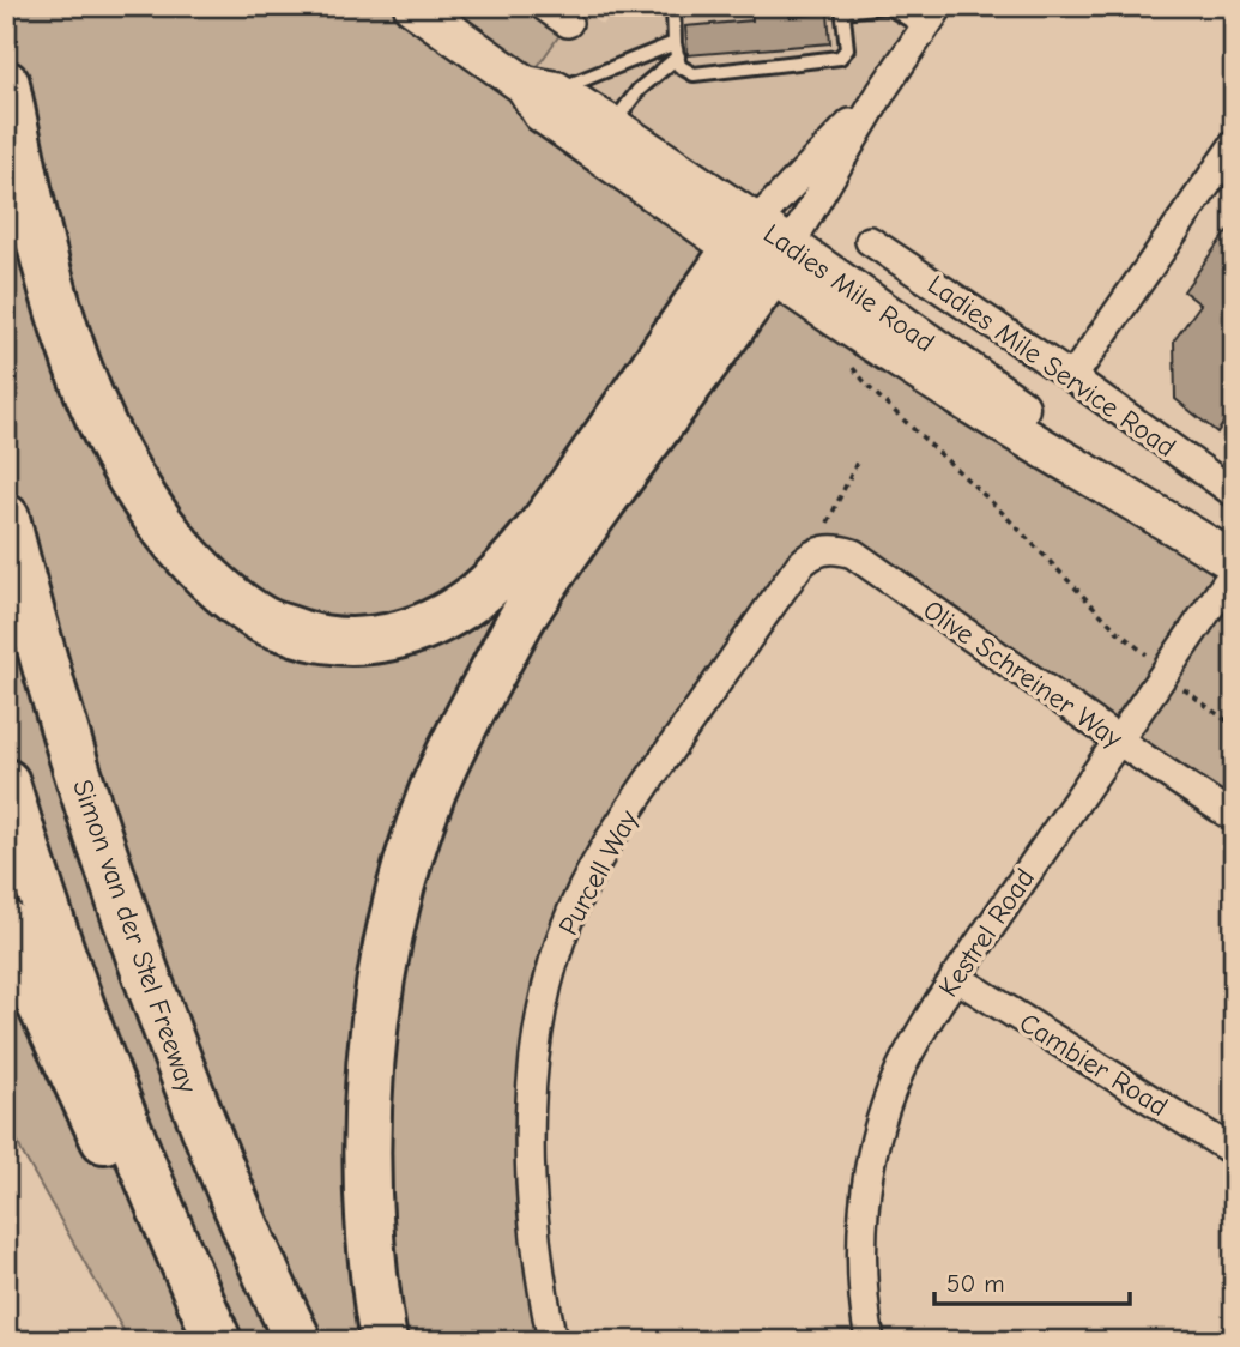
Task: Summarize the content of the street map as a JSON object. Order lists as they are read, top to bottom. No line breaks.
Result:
{"streets":{"highway":["Simon van der Stel Freeway"],"main road":["Ladies Mile Road"],"street":["Ladies Mile Service Road","Olive Schreiner Way","Purcell Way","Kestrel Road","Cambier Road"]},"crossings":[["Olive Schreiner Way","Purcell Way"],["Olive Schreiner Way","Kestrel Road"],["Kestrel Road","Cambier Road"]],"scale_bar":"50 m"}
